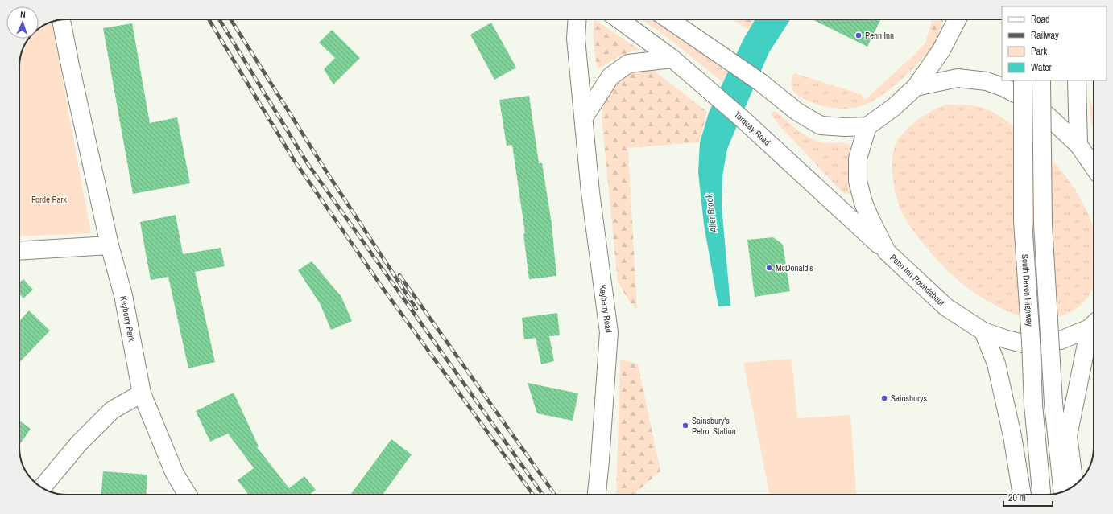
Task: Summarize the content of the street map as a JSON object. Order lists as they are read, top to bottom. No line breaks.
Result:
{"streets":{"main road":["Torquay Road","Penn Inn Roundabout","South Devon Highway","Keyberry Road","Keyberry Park"]},"crossings":[["Torquay Road","Penn Inn Roundabout"]],"water":["Aller Brook"],"parks":["Forde Park"],"places":["Penn Inn","McDonald's","Sainsburys","Sainsbury's Petrol Station"],"legend":["Road","Railway","Park","Water"],"scale_bar":"20 m","north":"top"}
